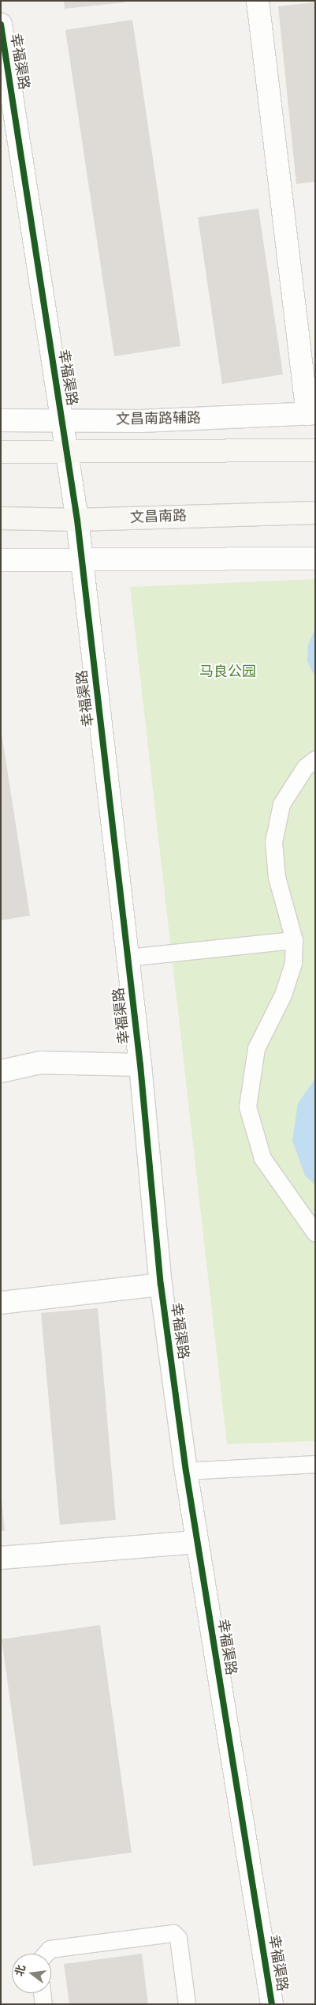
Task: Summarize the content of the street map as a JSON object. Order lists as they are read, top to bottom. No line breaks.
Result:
{"streets":{"main road":["文昌南路"],"street":["幸福渠路","文昌南路辅路"]},"crossings":[["幸福渠路","文昌南路辅路"],["幸福渠路","文昌南路"]],"parks":["马良公园"],"north":"left"}
